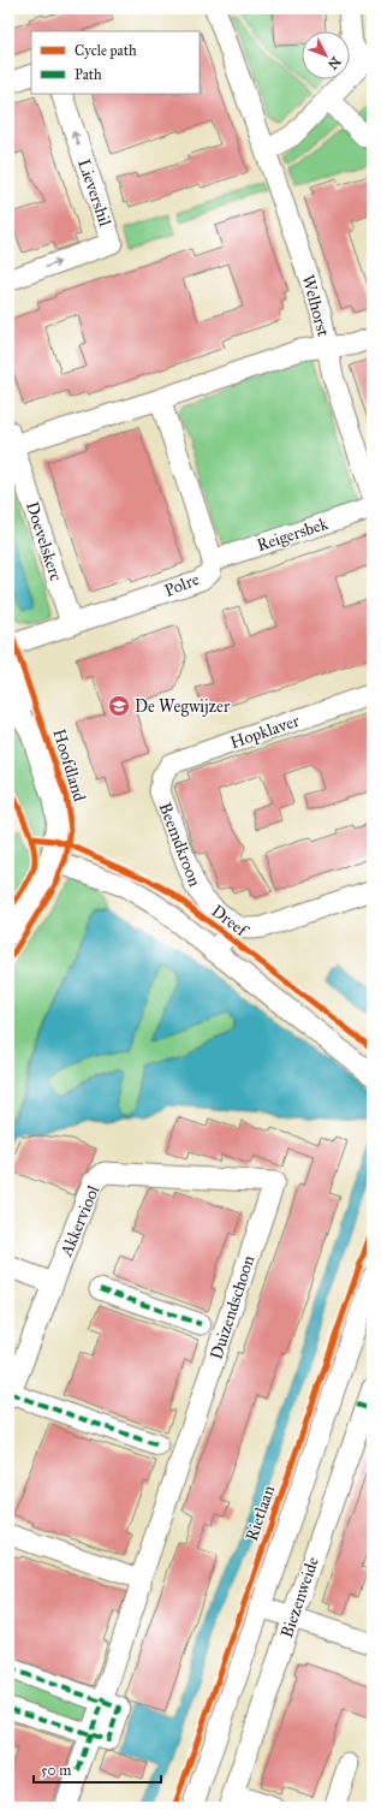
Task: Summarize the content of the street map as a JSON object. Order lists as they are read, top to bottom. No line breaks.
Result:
{"streets":{"street":["Lievershil","Welhorst","Reigersbek","Doevelskerc","Polre","Hopklaver","Hoofdland","Beemdkroon","Dreef","Akkerviool","Duizendschoon","Rietlaan","Biezenweide"]},"crossings":[["Welhorst","Doevelskerc"],["Welhorst","Polre"],["Reigersbek","Polre"],["Doevelskerc","Polre"],["Hopklaver","Beemdkroon"],["Hoofdland","Dreef"],["Akkerviool","Duizendschoon"]],"places":{"school or university":["De Wegwijzer"]},"legend":["Cycle path","Path"],"scale_bar":"50 m","north":"bottom right"}
